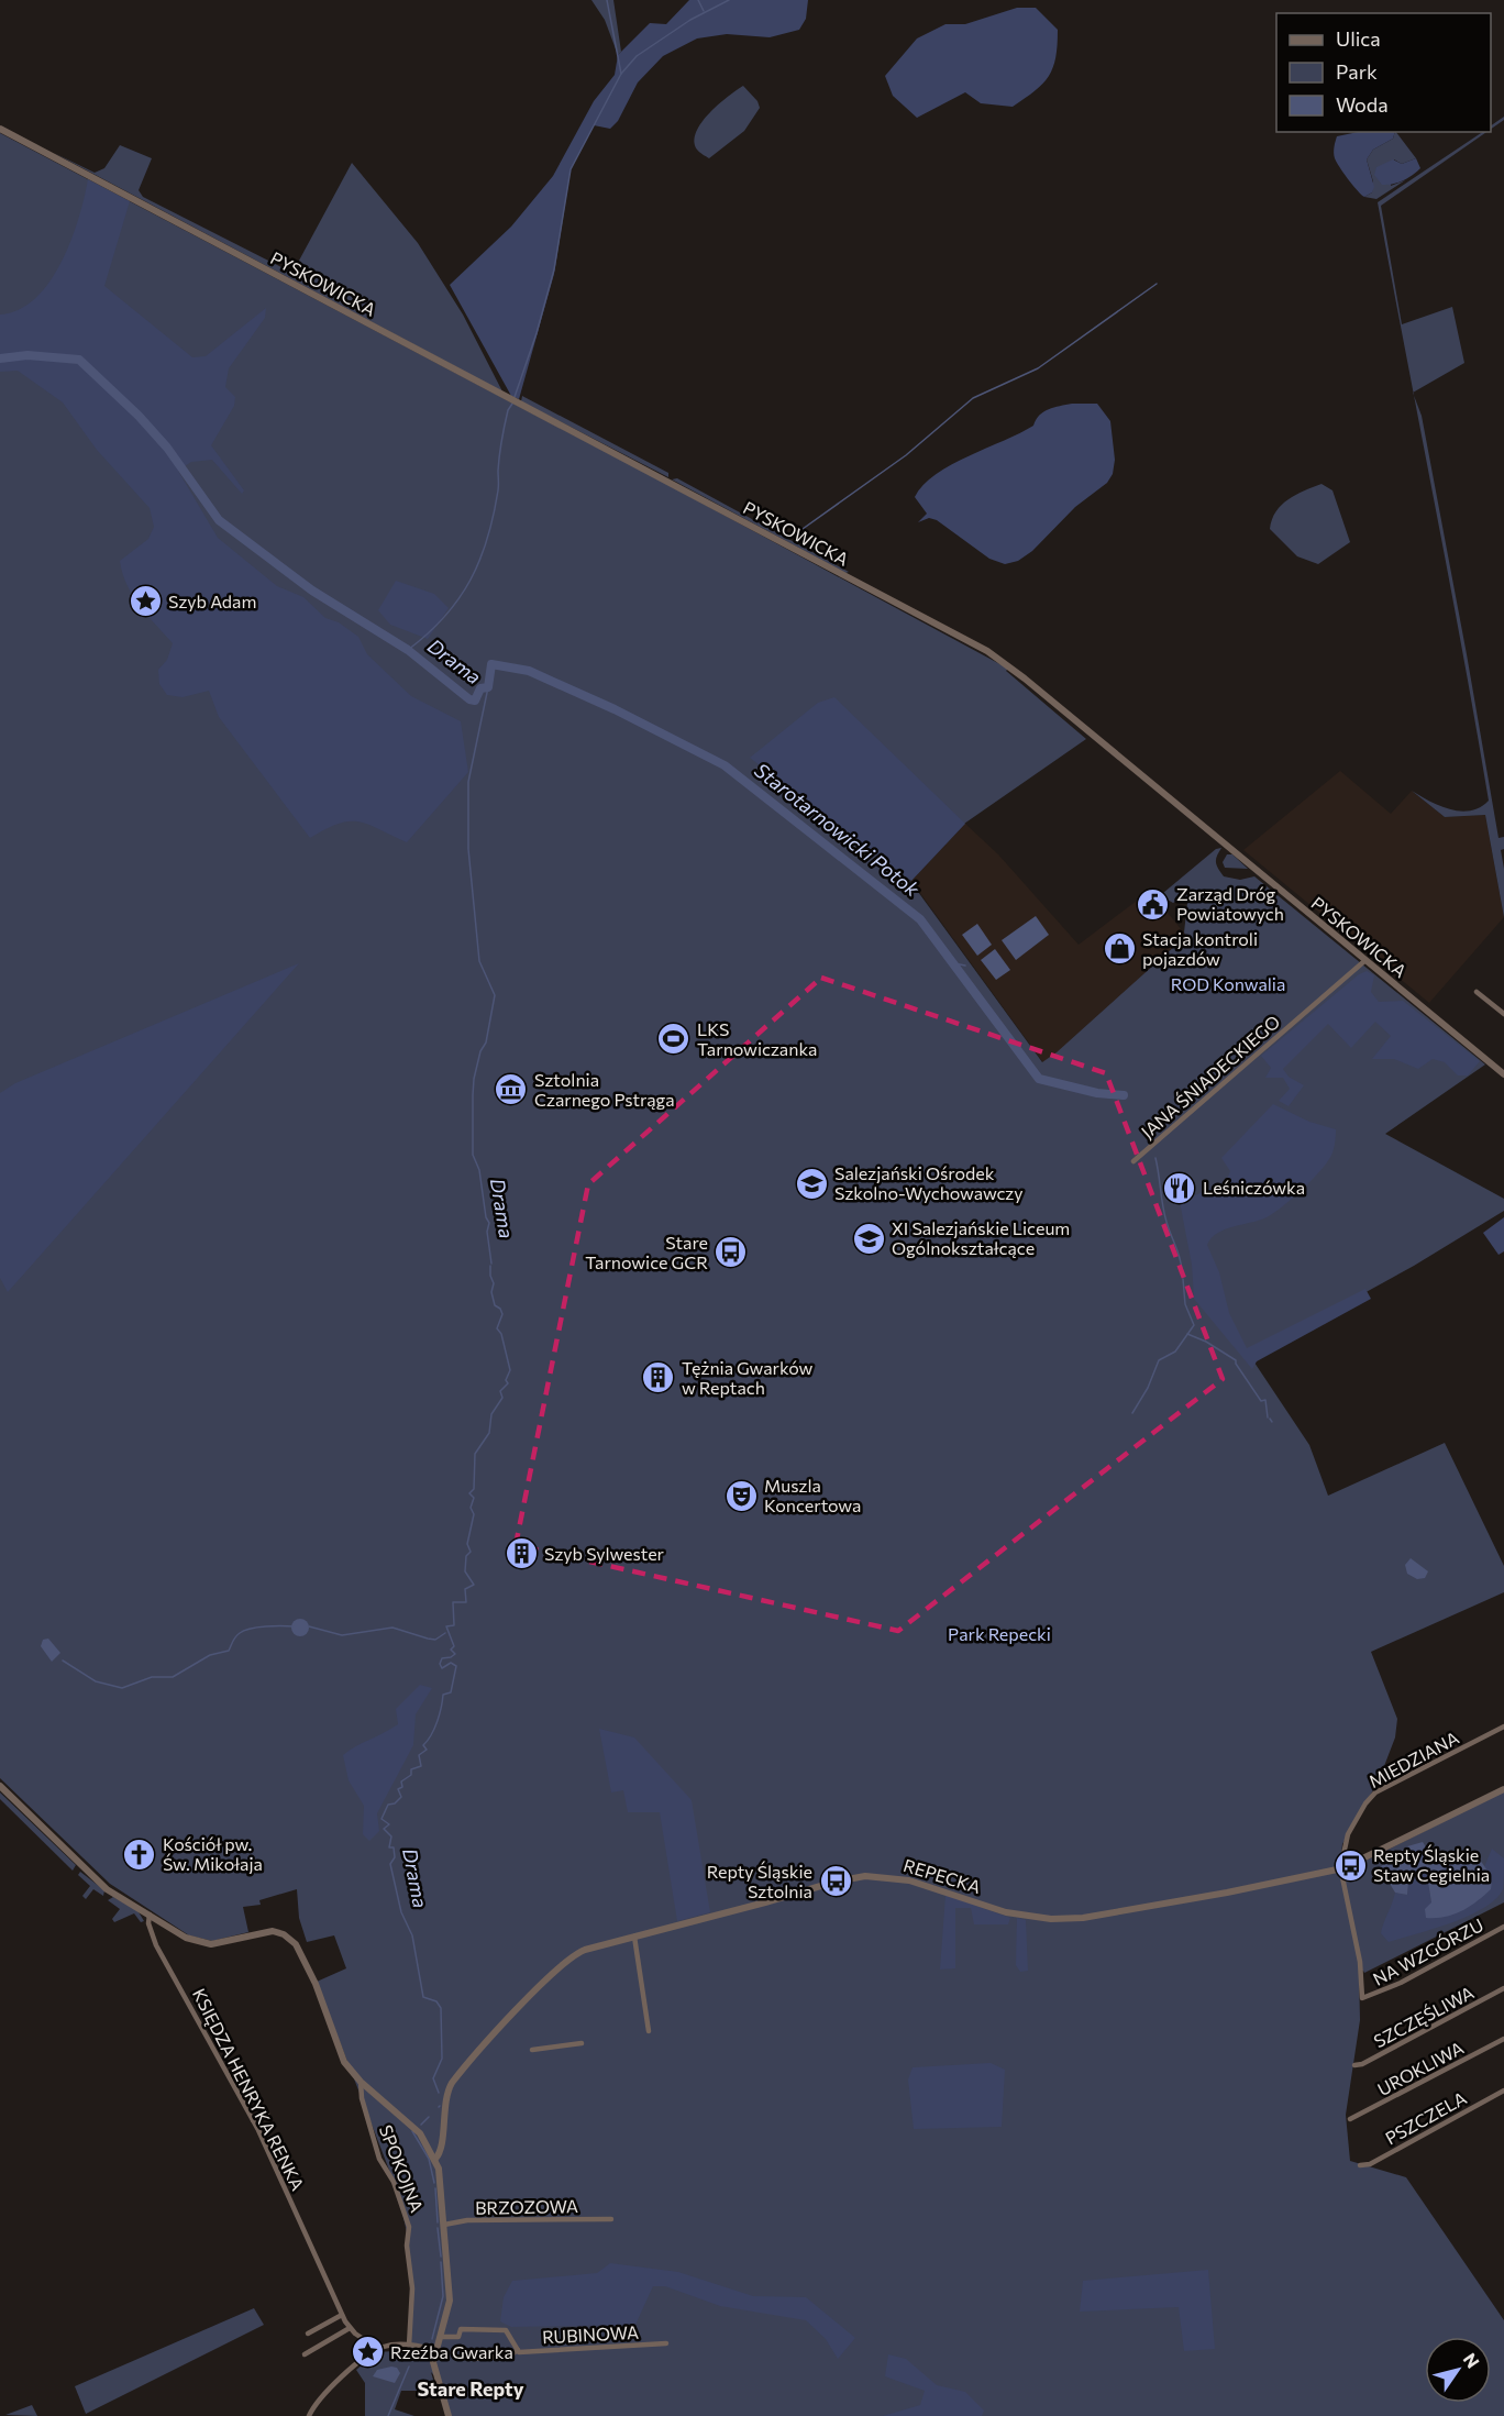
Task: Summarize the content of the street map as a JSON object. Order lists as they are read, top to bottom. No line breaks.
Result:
{"streets":{"street":["PYSKOWICKA","JANA ŚNIADECKIEGO","MIEDZIANA","REPECKA","NA WZGÓRZU","SZCZĘŚLIWA","UROKLIWA","KSIĘDZA HENRYKA RENKA","PSZCZELA","SPOKOJNA","BRZOZOWA","RUBINOWA"]},"crossings":[["PYSKOWICKA","JANA ŚNIADECKIEGO"],["MIEDZIANA","REPECKA"],["MIEDZIANA","NA WZGÓRZU"]],"districts":["Stare Repty"],"water":["Drama","Starotarnowicki Potok"],"parks":["ROD Konwalia","Park Repecki"],"places":{"place":["Szyb Adam","Rzeźba Gwarka"],"public building":["Zarząd Dróg Powiatowych"],"shop":["Stacja kontroli pojazdów"],"sports":["LKS Tarnowiczanka"],"museum":["Sztolnia Czarnego Pstrąga"],"school or university":["Salezjański Ośrodek Szkolno-Wychowawczy","XI Salezjańskie Liceum Ogólnokształcące"],"restaurant":["Leśniczówka"],"bus stop":["Stare Tarnowice GCR","Repty Śląskie Staw Cegielnia","Repty Śląskie Sztolnia"],"building":["Tężnia Gwarków w Reptach","Szyb Sylwester"],"theatre":["Muszla Koncertowa"],"church":["Kościół pw. Św. Mikołaja"]},"legend":["Ulica","Park","Woda"],"north":"top right"}
